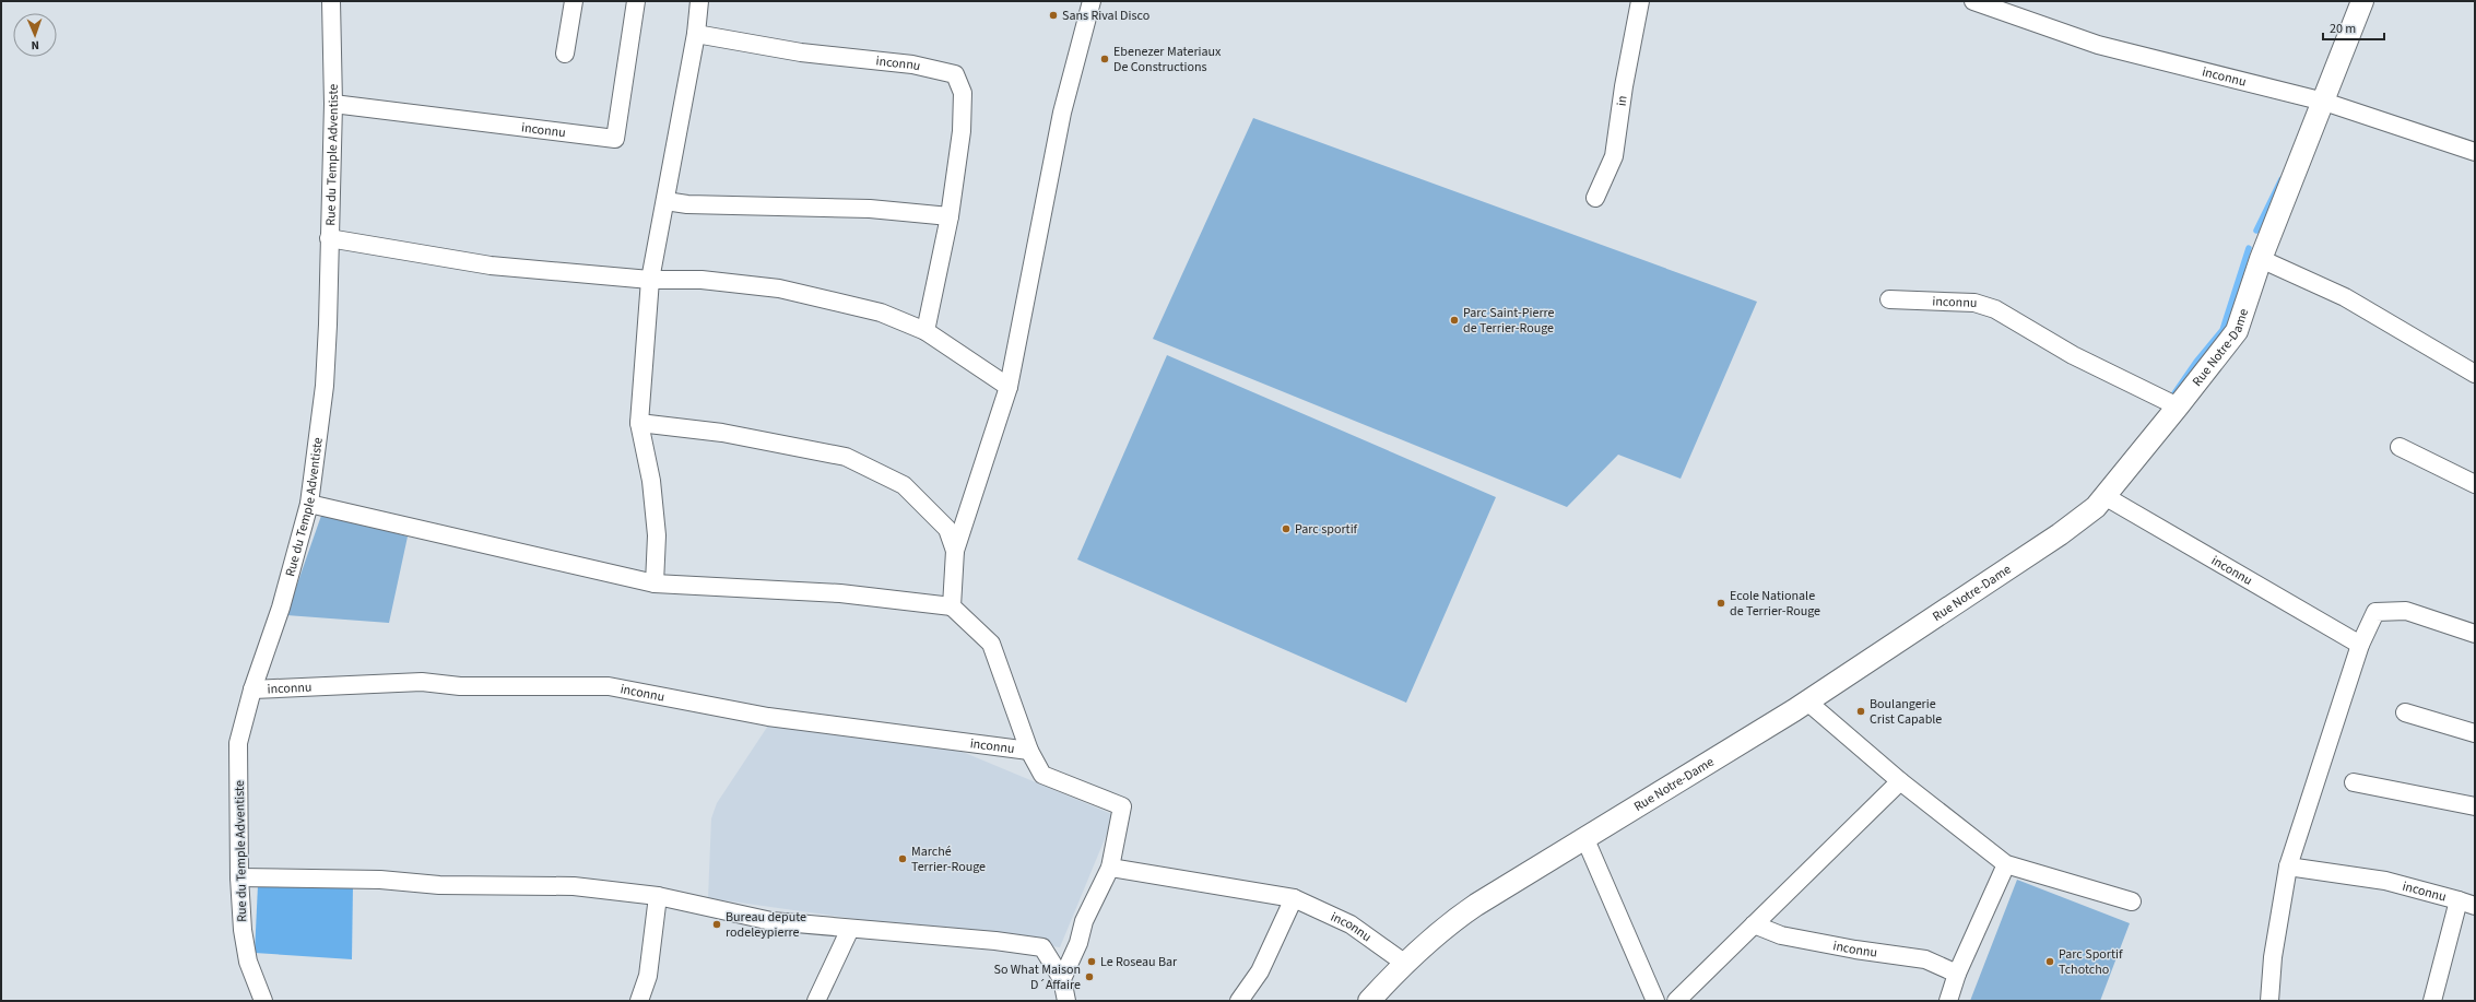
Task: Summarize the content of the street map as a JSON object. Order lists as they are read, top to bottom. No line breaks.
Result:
{"streets":{"street":["inconnu","in","Rue du Temple Adventiste","Rue Notre-Dame"]},"crossings":[["inconnu","Rue du Temple Adventiste"],["inconnu","Rue Notre-Dame"]],"places":["Sans Rival Disco","Ebenezer Materiaux De Constructions","Parc Saint-Pierre de Terrier-Rouge","Parc sportif","Ecole Nationale de Terrier-Rouge","Boulangerie Crist Capable","Marché Terrier-Rouge","Bureau depute rodeleypierre","Le Roseau Bar","Parc Sportif Tchotcho","So What Maison D´Affaire"],"scale_bar":"20 m","north":"bottom"}
